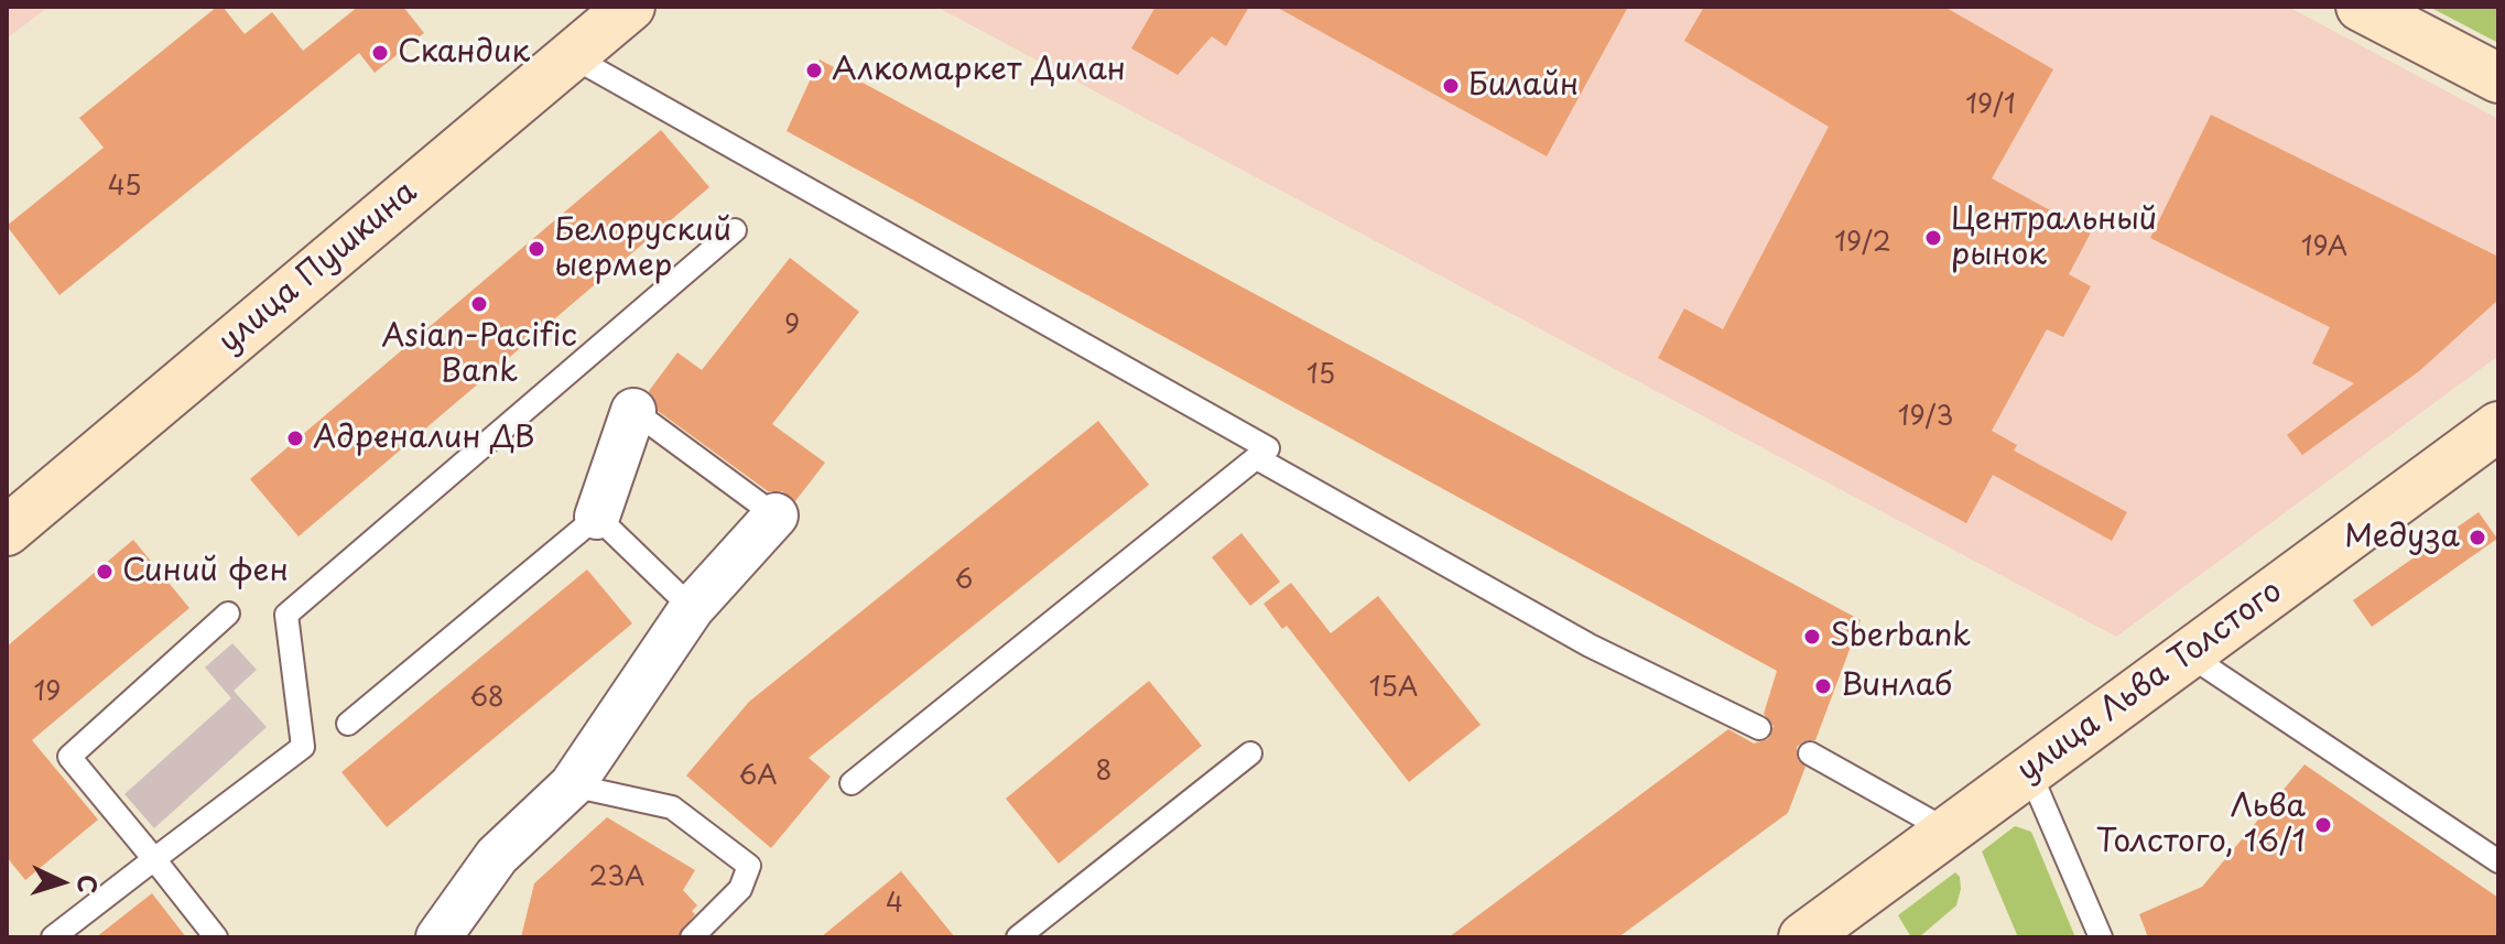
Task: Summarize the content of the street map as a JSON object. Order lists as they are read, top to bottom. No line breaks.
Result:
{"streets":{"street":["улица Пушкина","улица Льва Толстого"]},"places":["Скандик","Алкомаркет Дилан","Билайн","Центральный рынок","Белоруский ыермер","Asian-Pacific Bank","Адреналин ДВ","Медуза","Синий фен","Sberbank","Винлаб","Льва Толстого, 16/1"],"house_numbers":["19/1","45","19/2","19А","9","15","19/3","6","15А","19","68","8","6А","23А","4"],"north":"right"}
